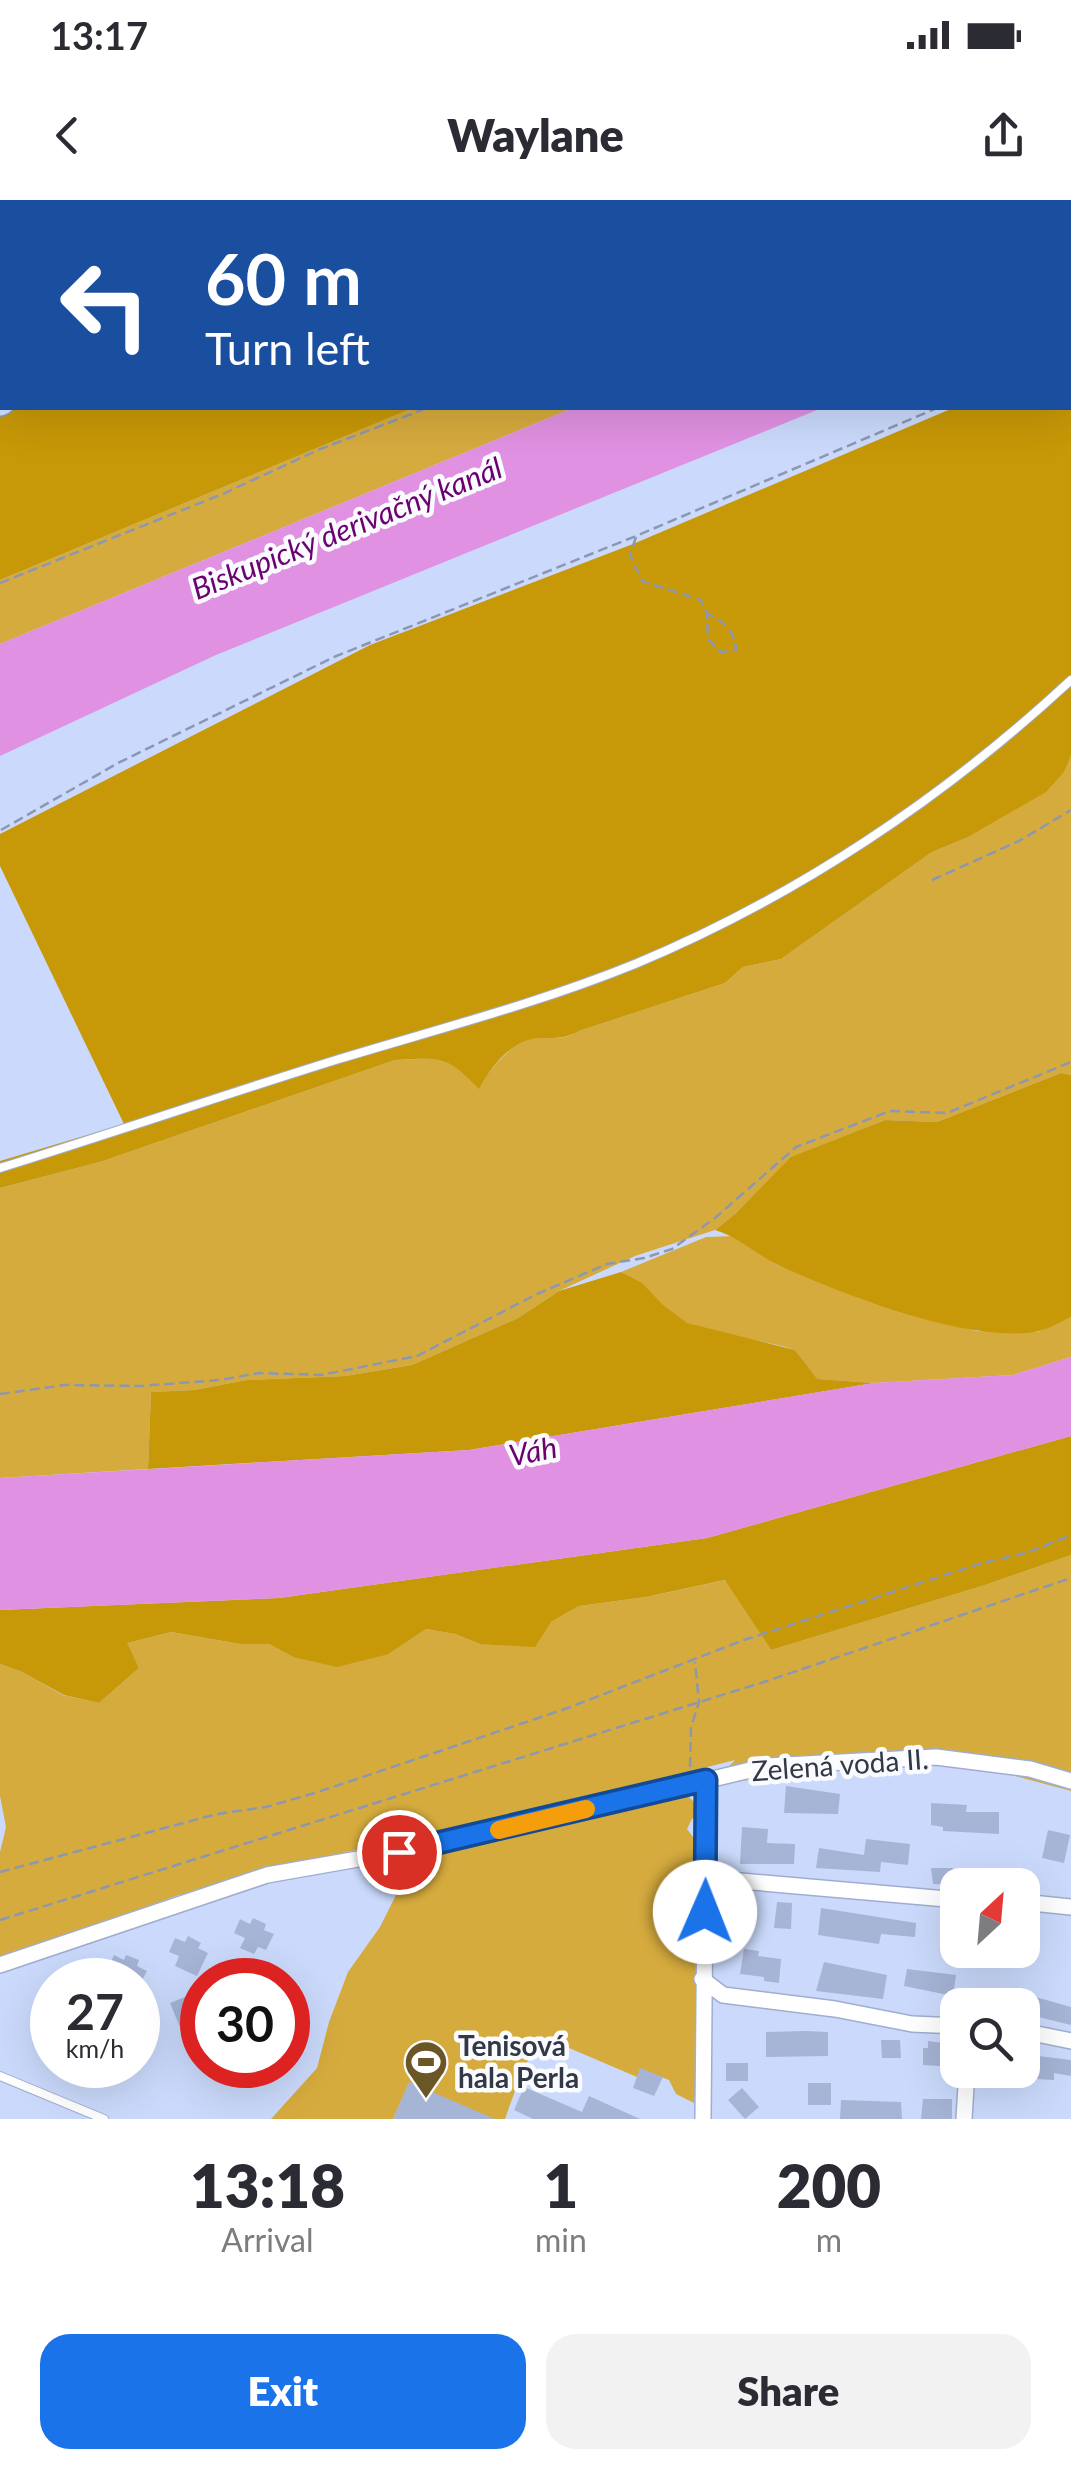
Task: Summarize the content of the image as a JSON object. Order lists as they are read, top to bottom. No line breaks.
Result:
{"streets":{"street":["Zelená voda II."]},"water":["Biskupický derivačný kanál","Váh"],"places":{"sports":["Tenisová hala Perla"]},"north":"top right","page":{"status":"13:17","header":"Waylane","turn":["60 m","Turn left"],"speed":"27 km/h","limit":"30","eta":["13:18","Arrival","1","min","200","m"],"buttons":["Exit","Share"]}}
